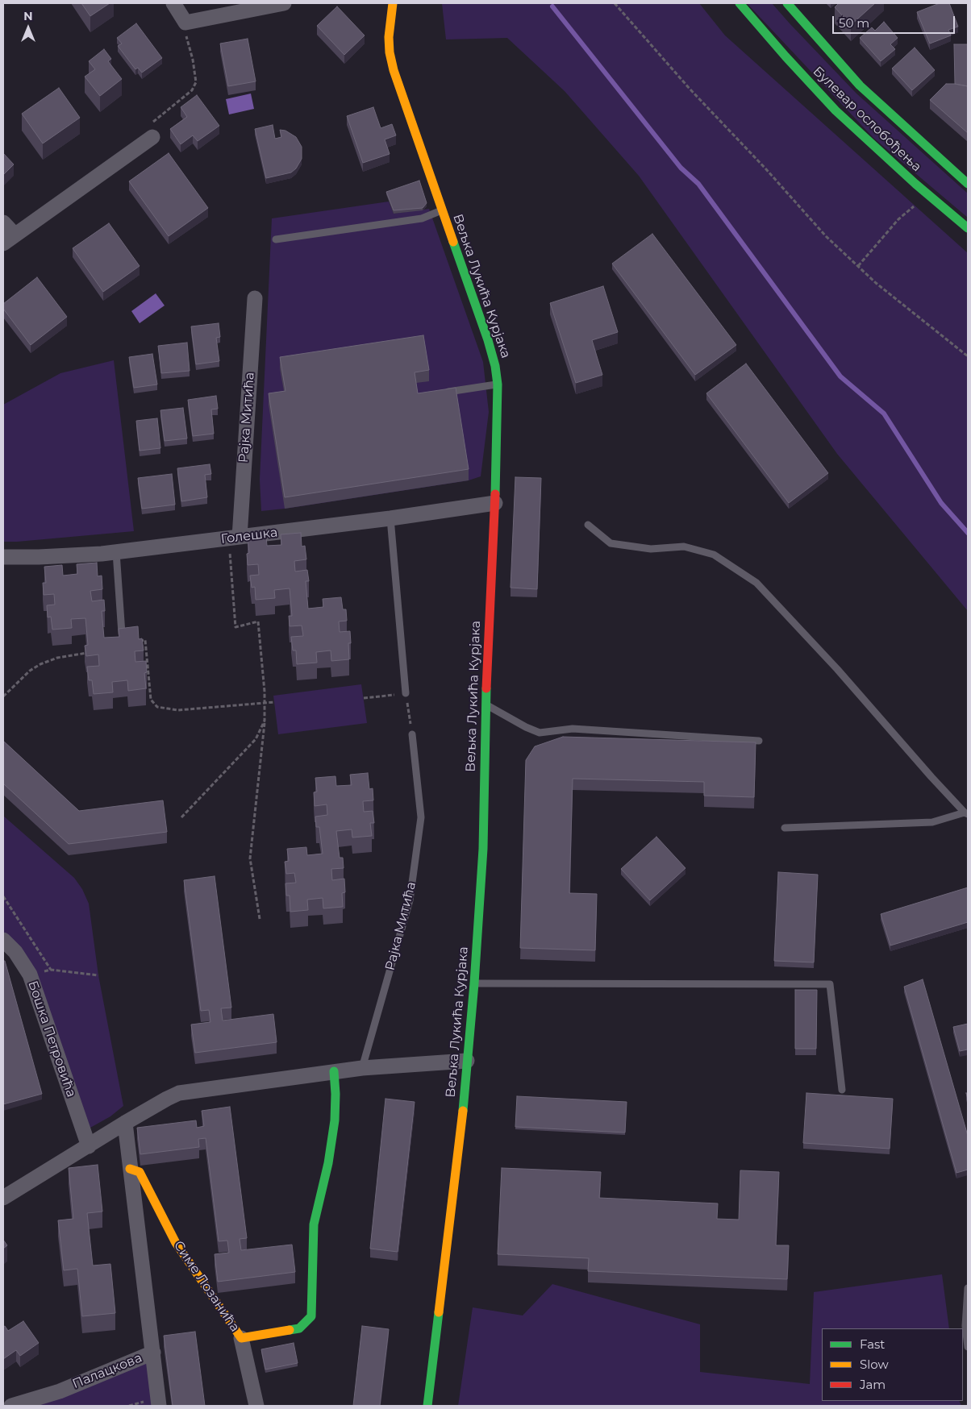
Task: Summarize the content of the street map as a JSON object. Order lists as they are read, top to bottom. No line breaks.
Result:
{"streets":{"street":["Булевар ослобођења","Вељка Лукића Курјака","Рајка Митића","Голешка","Бошка Петровића","Симе Лозанића","Палацкова"]},"crossings":[["Вељка Лукића Курјака","Голешка"],["Рајка Митића","Голешка"]],"legend":["Fast","Slow","Jam"],"scale_bar":"50 m","north":"top"}
